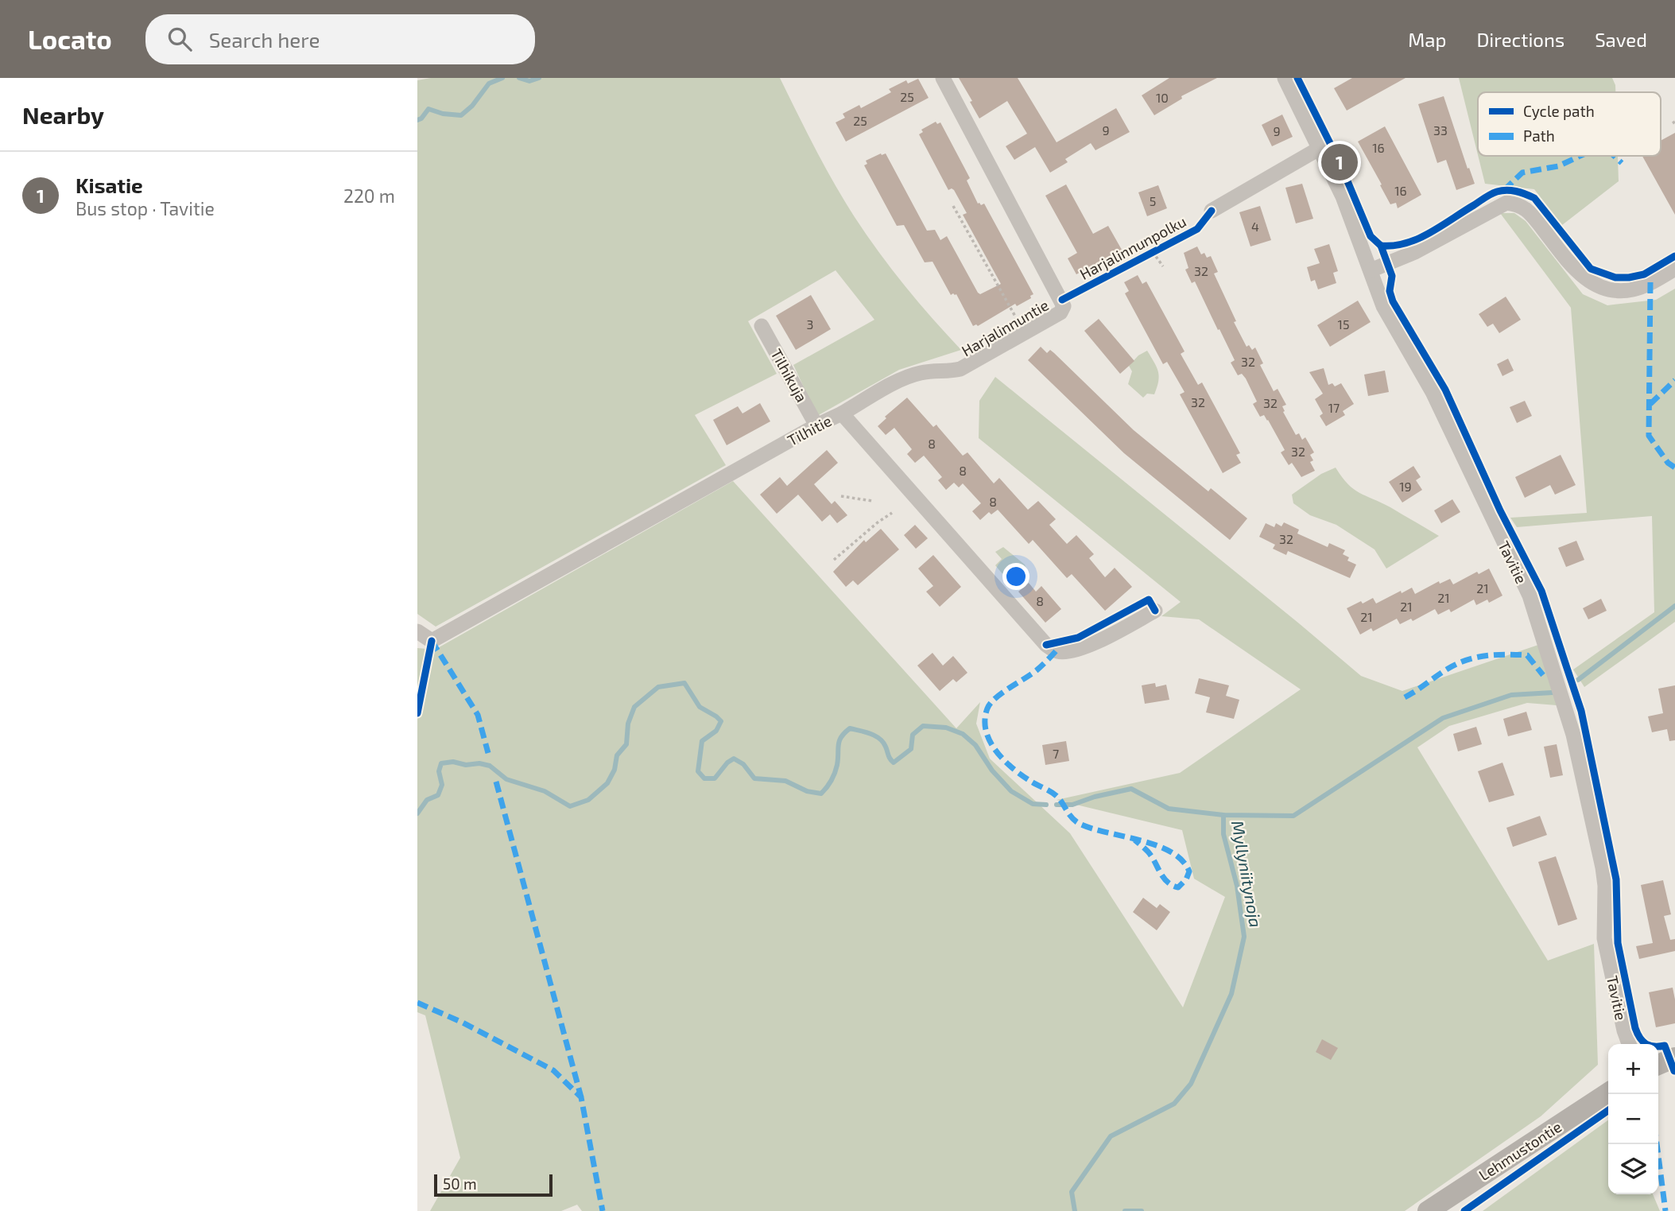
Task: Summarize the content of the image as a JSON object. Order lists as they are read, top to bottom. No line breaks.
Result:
{"streets":{"main road":["Lehmustontie"],"street":["Harjalinnuntie","Tilhikuja","Tilhitie","Tavitie"],"cycle path":["Harjalinnunpolku"]},"crossings":[["Harjalinnuntie","Tilhitie"],["Tilhikuja","Tilhitie"]],"water":["Myllyniitynoja"],"house_numbers":["25","10","25","9","33","9","16","16","5","4","32","3","15","32","32","32","17","8","32","8","19","8","32","21","21","8","21","21","7"],"legend":["Cycle path","Path"],"scale_bar":"50 m","page":{"header":"Locato","search":"Search here","nav":["Map","Directions","Saved"],"heading":"Nearby","pins":"1","list":[{"mark":"1","name":"Kisatie","note":"Bus stop · Tavitie","value":"220 m"}],"map_buttons":["+","−"],"scale":"50 m"}}
